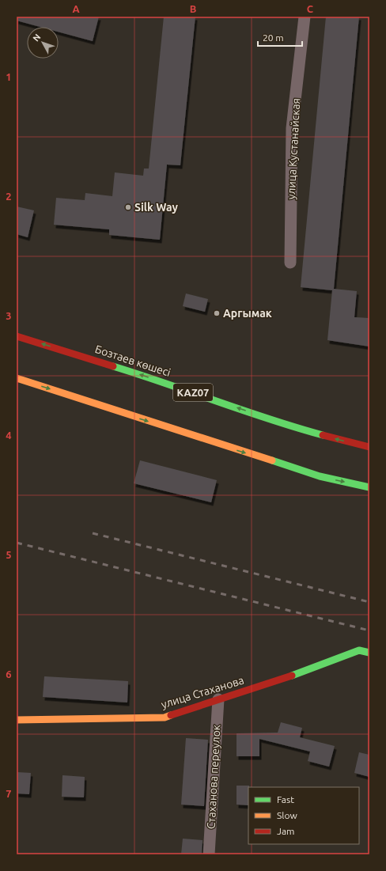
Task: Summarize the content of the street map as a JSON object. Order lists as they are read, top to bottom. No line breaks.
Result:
{"streets":{"main road":["Бозтаев көшесі","KAZ07","улица Стаханова"],"street":["улица Кустанайская","Стаханова переулок"]},"crossings":[["улица Стаханова","Стаханова переулок"]],"places":["Silk Way","Аргымак"],"legend":["Fast","Slow","Jam"],"scale_bar":"20 m","north":"top left","grid":{"columns":["A","B","C"],"rows":["1","2","3","4","5","6","7"]}}
